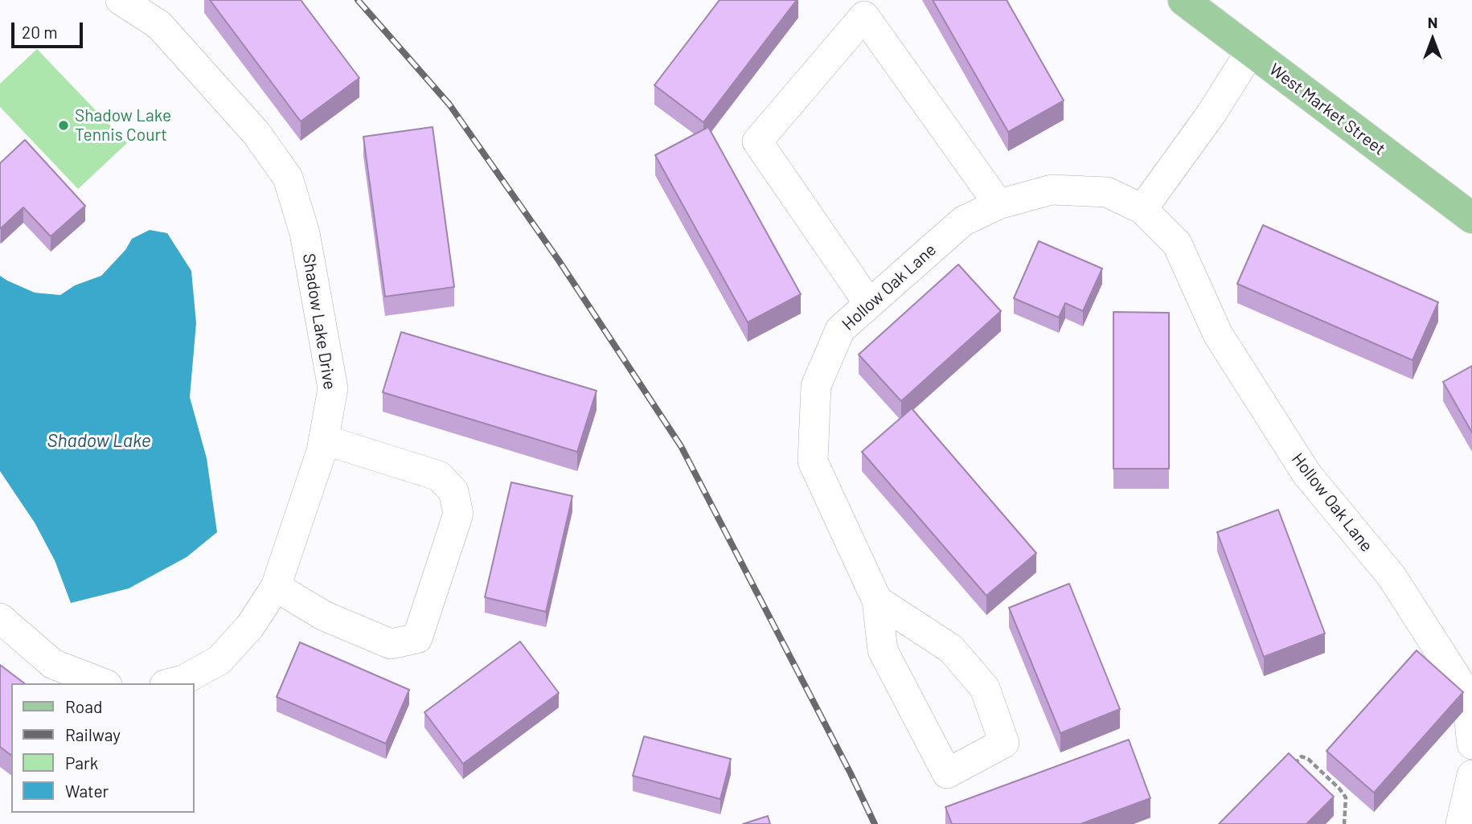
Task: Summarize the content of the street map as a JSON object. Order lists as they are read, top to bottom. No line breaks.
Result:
{"streets":{"main road":["West Market Street"],"street":["Hollow Oak Lane","Shadow Lake Drive"]},"water":["Shadow Lake"],"places":["Shadow Lake Tennis Court"],"legend":["Road","Railway","Park","Water"],"scale_bar":"20 m","north":"top"}
